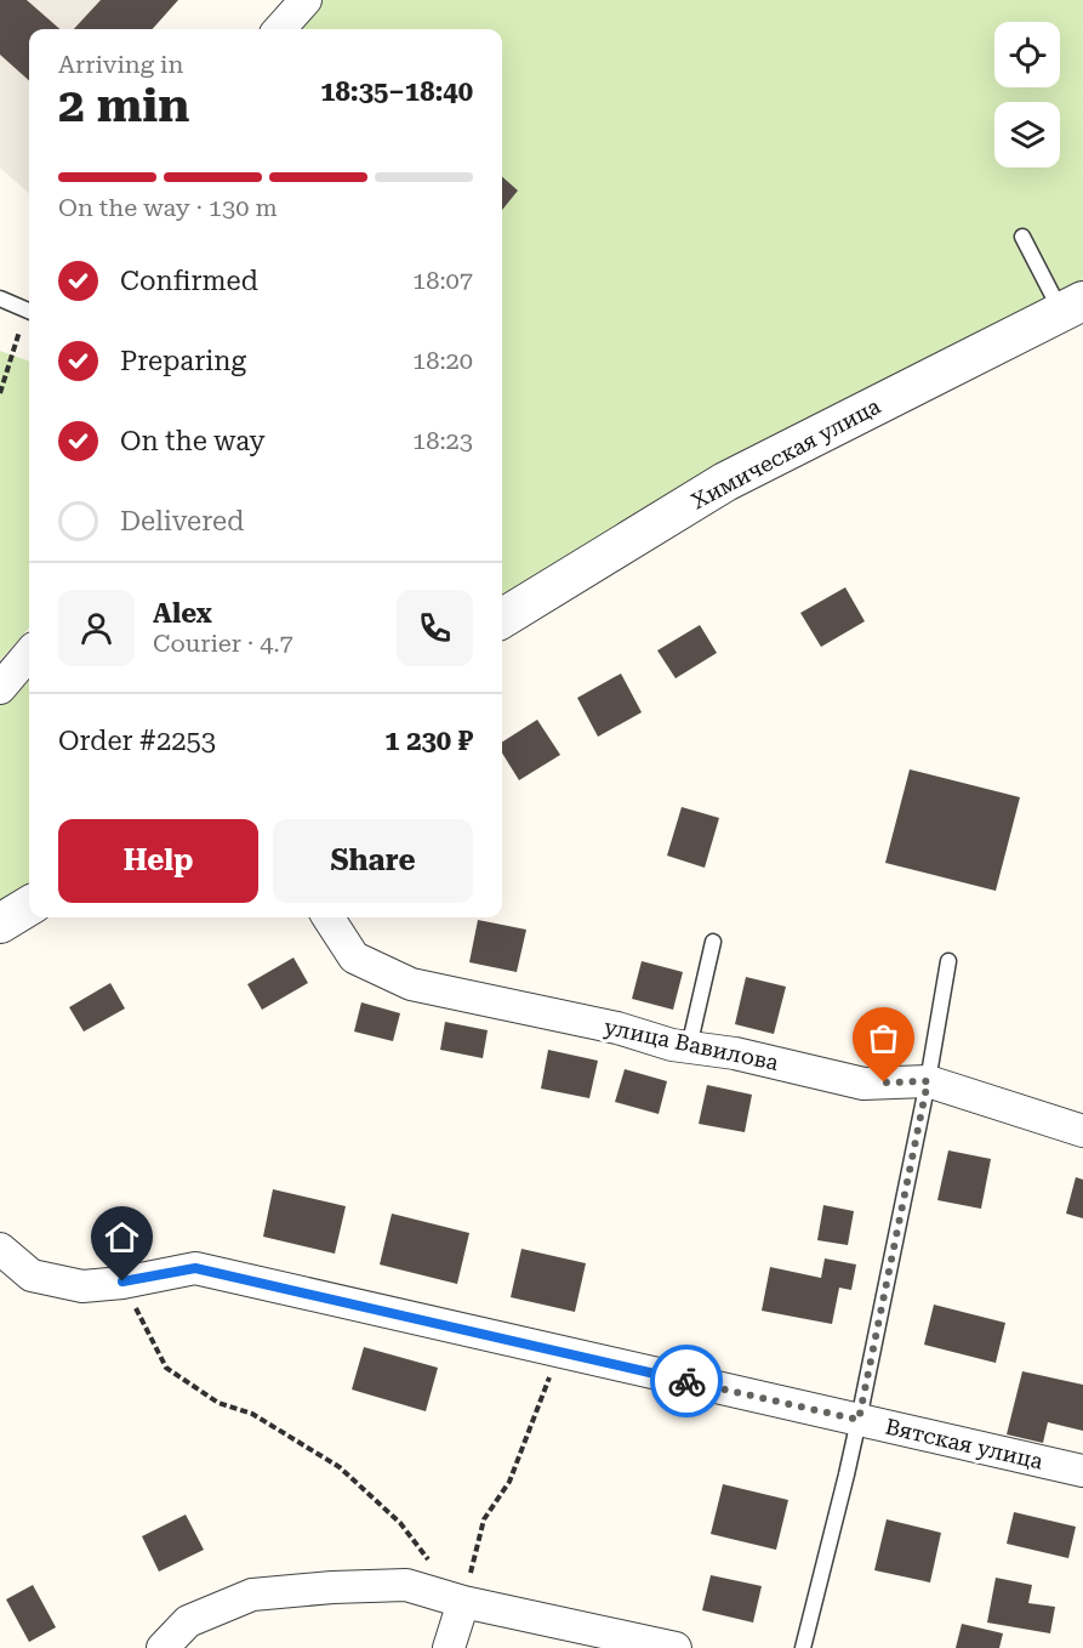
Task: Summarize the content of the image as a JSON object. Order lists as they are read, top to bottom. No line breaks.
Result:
{"streets":{"street":["Химическая улица","улица Вавилова","Вятская улица"]},"page":{"heading":["2 min","Arriving in","18:35–18:40"],"panel":["Alex","Courier · 4.7","Order #2253","1 230 ₽"],"bar":"On the way · 130 m","list":[["Confirmed","18:07"],["Preparing","18:20"],["On the way","18:23"],"Delivered"],"buttons":["Help","Share"]}}
